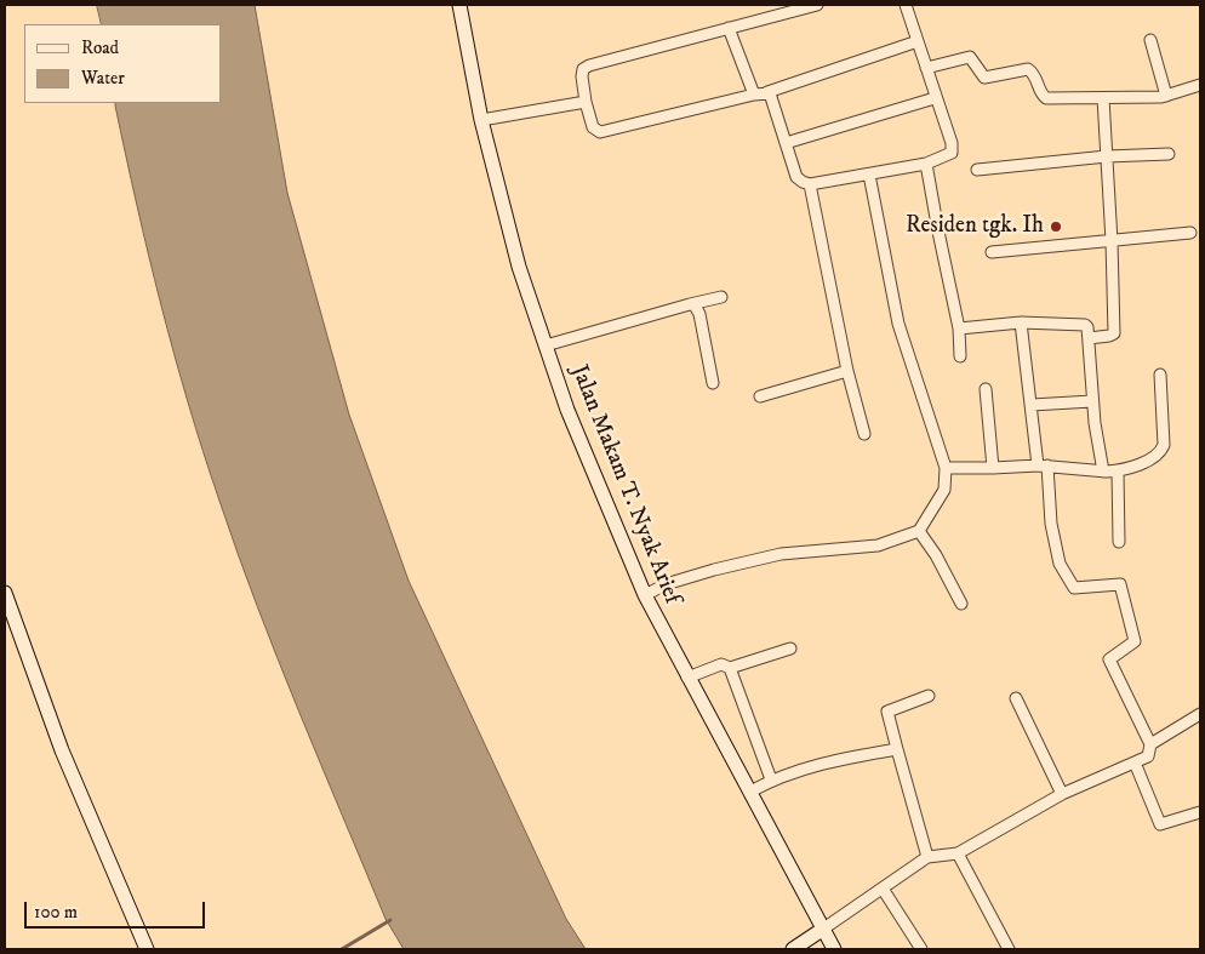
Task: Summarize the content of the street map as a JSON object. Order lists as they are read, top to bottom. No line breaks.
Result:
{"streets":{"street":["Jalan Makam T. Nyak Arief"]},"places":["Residen tgk. Ih"],"legend":["Road","Water"],"scale_bar":"100 m"}
